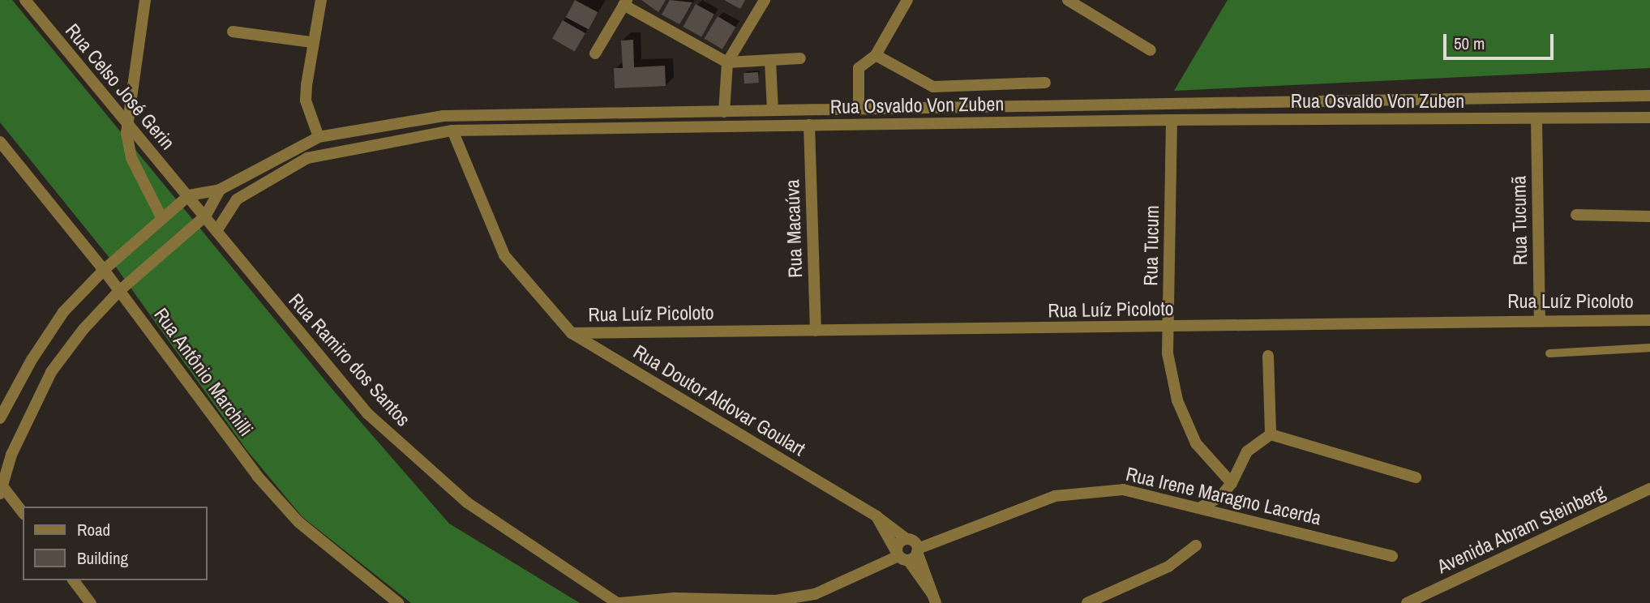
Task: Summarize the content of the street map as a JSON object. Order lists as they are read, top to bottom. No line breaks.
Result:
{"streets":{"street":["Rua Celso José Gerin","Rua Osvaldo Von Zuben","Rua Tucumã","Rua Macaúva","Rua Tucum","Rua Luíz Picoloto","Rua Ramiro dos Santos","Rua Antônio Marchilli","Rua Doutor Aldovar Goulart","Rua Irene Maragno Lacerda","Avenida Abram Steinberg"]},"crossings":[["Rua Celso José Gerin","Rua Osvaldo Von Zuben"],["Rua Celso José Gerin","Rua Ramiro dos Santos"],["Rua Osvaldo Von Zuben","Rua Tucumã"],["Rua Osvaldo Von Zuben","Rua Macaúva"],["Rua Osvaldo Von Zuben","Rua Tucum"],["Rua Osvaldo Von Zuben","Rua Ramiro dos Santos"],["Rua Osvaldo Von Zuben","Rua Doutor Aldovar Goulart"],["Rua Tucumã","Rua Luíz Picoloto"],["Rua Macaúva","Rua Luíz Picoloto"],["Rua Tucum","Rua Luíz Picoloto"],["Rua Luíz Picoloto","Rua Doutor Aldovar Goulart"],["Rua Ramiro dos Santos","Rua Irene Maragno Lacerda"],["Rua Doutor Aldovar Goulart","Rua Irene Maragno Lacerda"]],"legend":["Road","Building"],"scale_bar":"50 m"}
